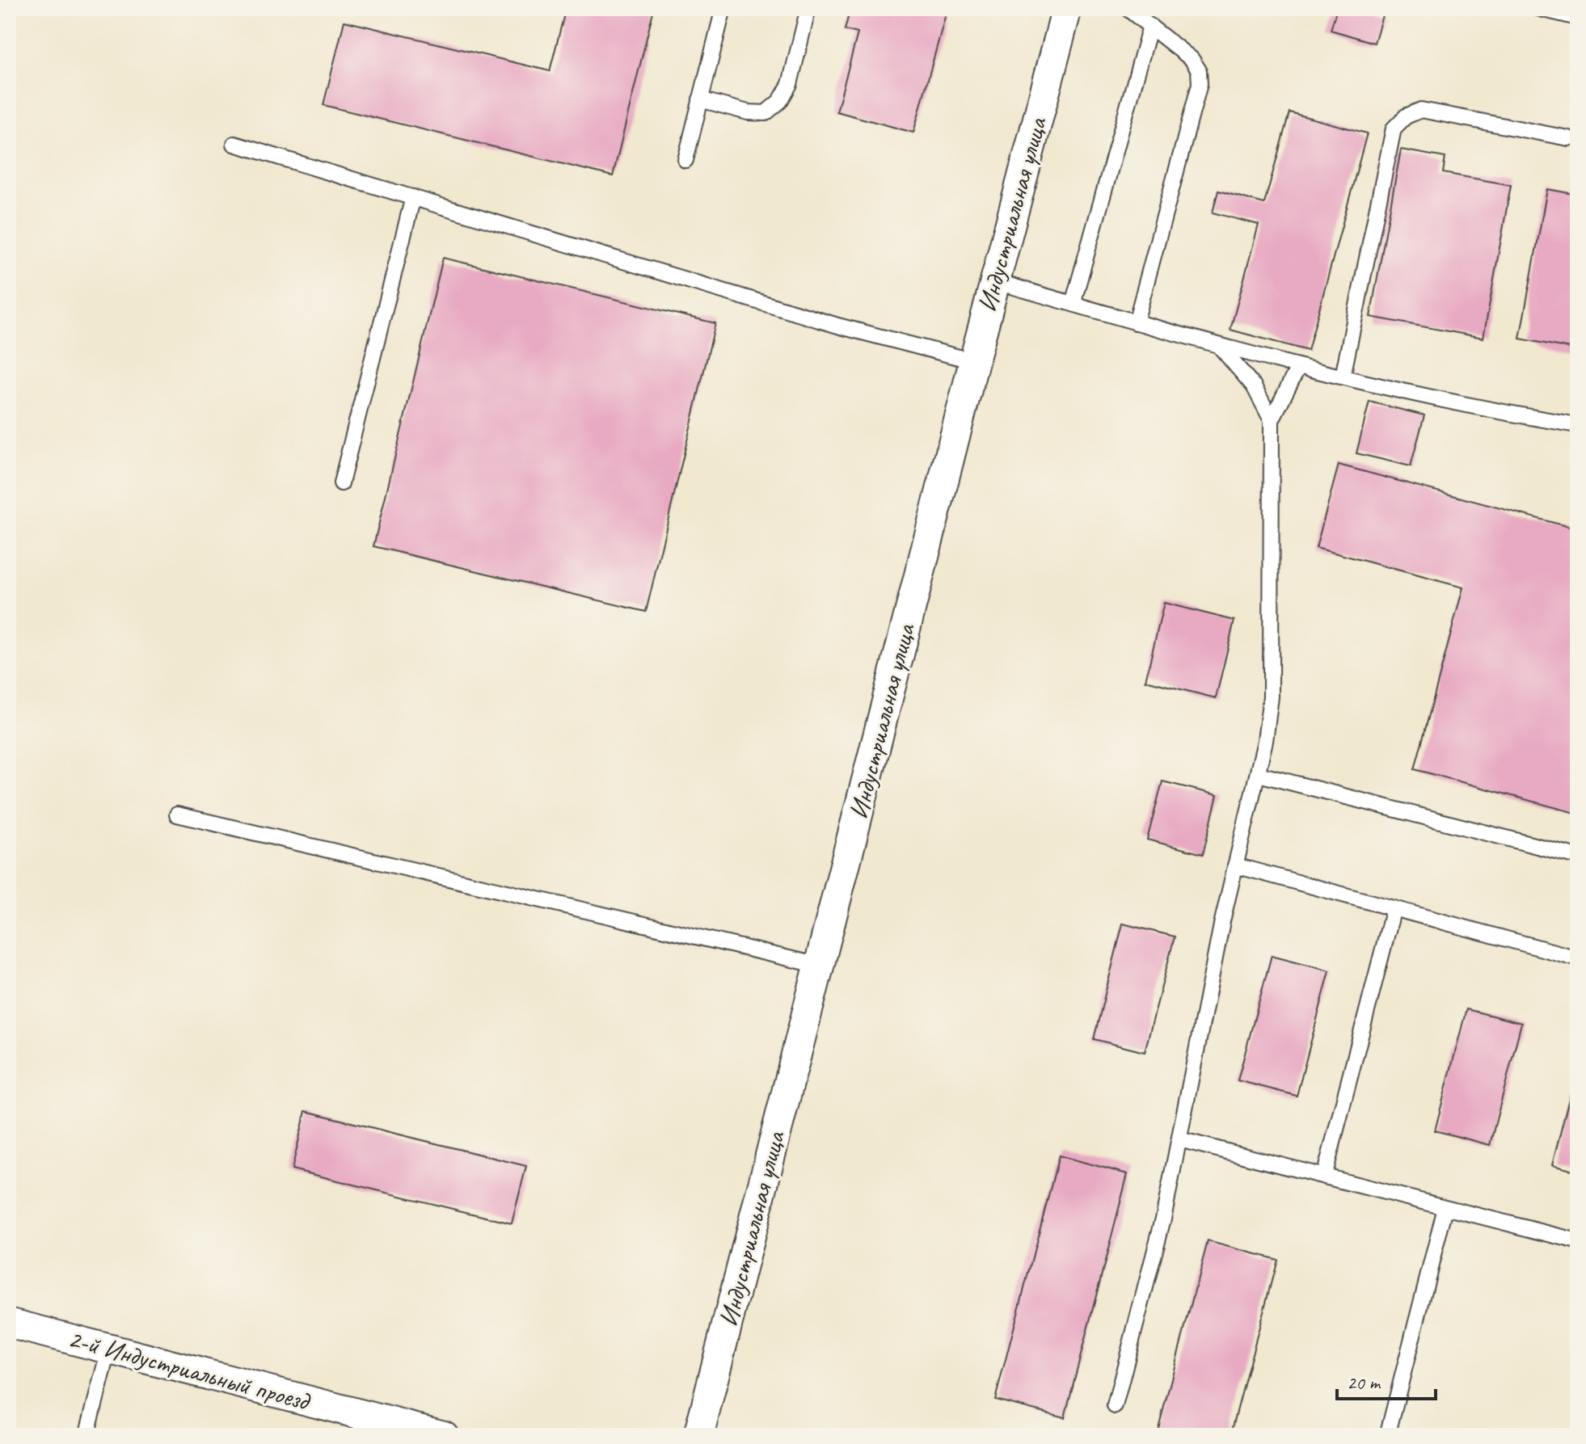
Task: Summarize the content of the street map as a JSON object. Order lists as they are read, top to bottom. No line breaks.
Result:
{"streets":{"street":["Индустриальная улица","2-й Индустриальный проезд"]},"scale_bar":"20 m"}
